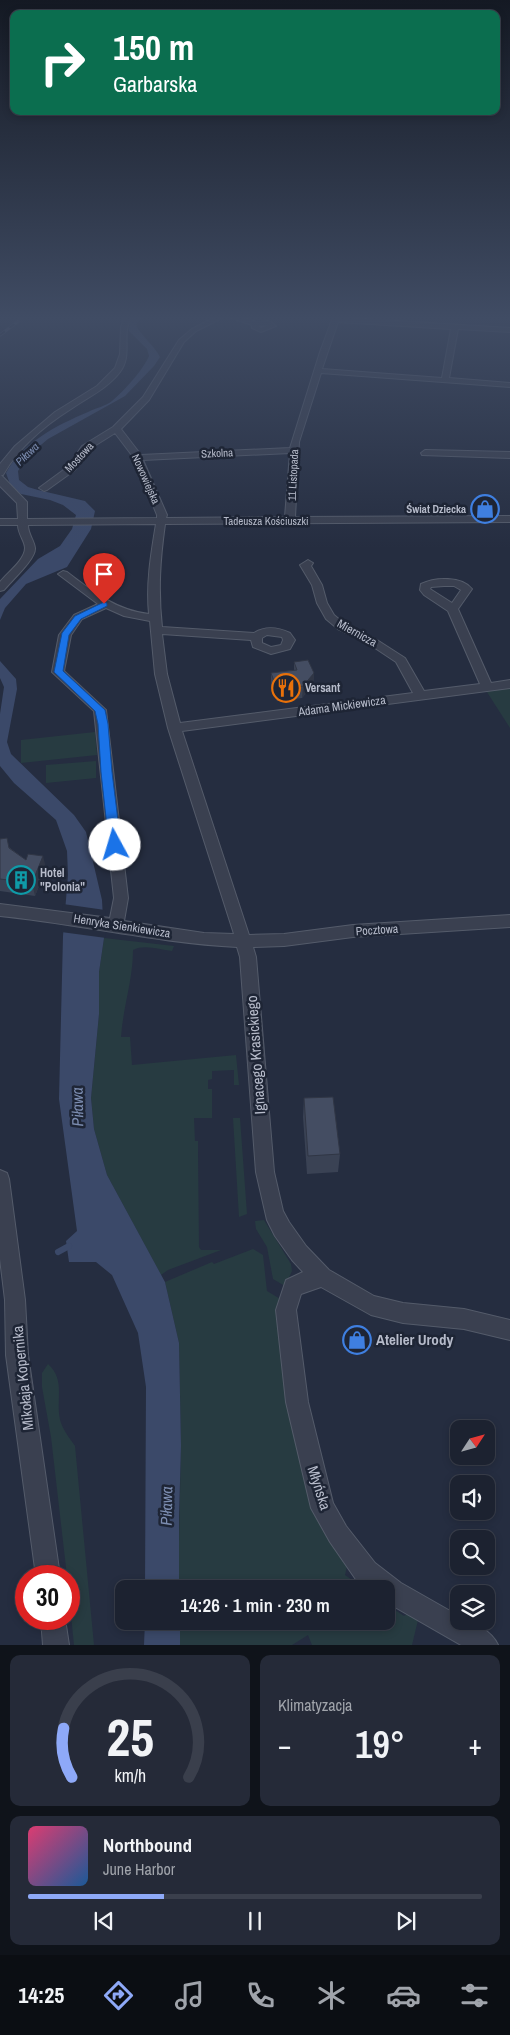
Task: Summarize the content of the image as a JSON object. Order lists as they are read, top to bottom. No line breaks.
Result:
{"streets":{"street":["Szkolna","Mostowa","11 Listopada","Nowowiejska","Tadeusza Kościuszki","Miernicza","Adama Mickiewicza","Henryka Sienkiewicza","Pocztowa","Ignacego Krasickiego","Mikołaja Kopernika","Młyńska"]},"crossings":[["Szkolna","11 Listopada"],["Szkolna","Nowowiejska"],["Mostowa","Nowowiejska"],["11 Listopada","Tadeusza Kościuszki"],["Nowowiejska","Tadeusza Kościuszki"],["Nowowiejska","Ignacego Krasickiego"],["Miernicza","Adama Mickiewicza"],["Adama Mickiewicza","Ignacego Krasickiego"],["Henryka Sienkiewicza","Pocztowa"],["Henryka Sienkiewicza","Ignacego Krasickiego"],["Pocztowa","Ignacego Krasickiego"],["Ignacego Krasickiego","Młyńska"]],"water":["Piława"],"places":{"shop":["Świat Dziecka","Atelier Urody"],"restaurant":["Versant"],"building":["Hotel \"Polonia\""]},"north":"top right","page":{"turn":["150 m","Garbarska"],"limit":"30","trip":"14:26 · 1 min · 230 m","tile":"Klimatyzacja","heat":["−","19°","+"],"song":["Northbound","June Harbor"],"tabs":"14:25","gauge":["25","km/h"]}}
